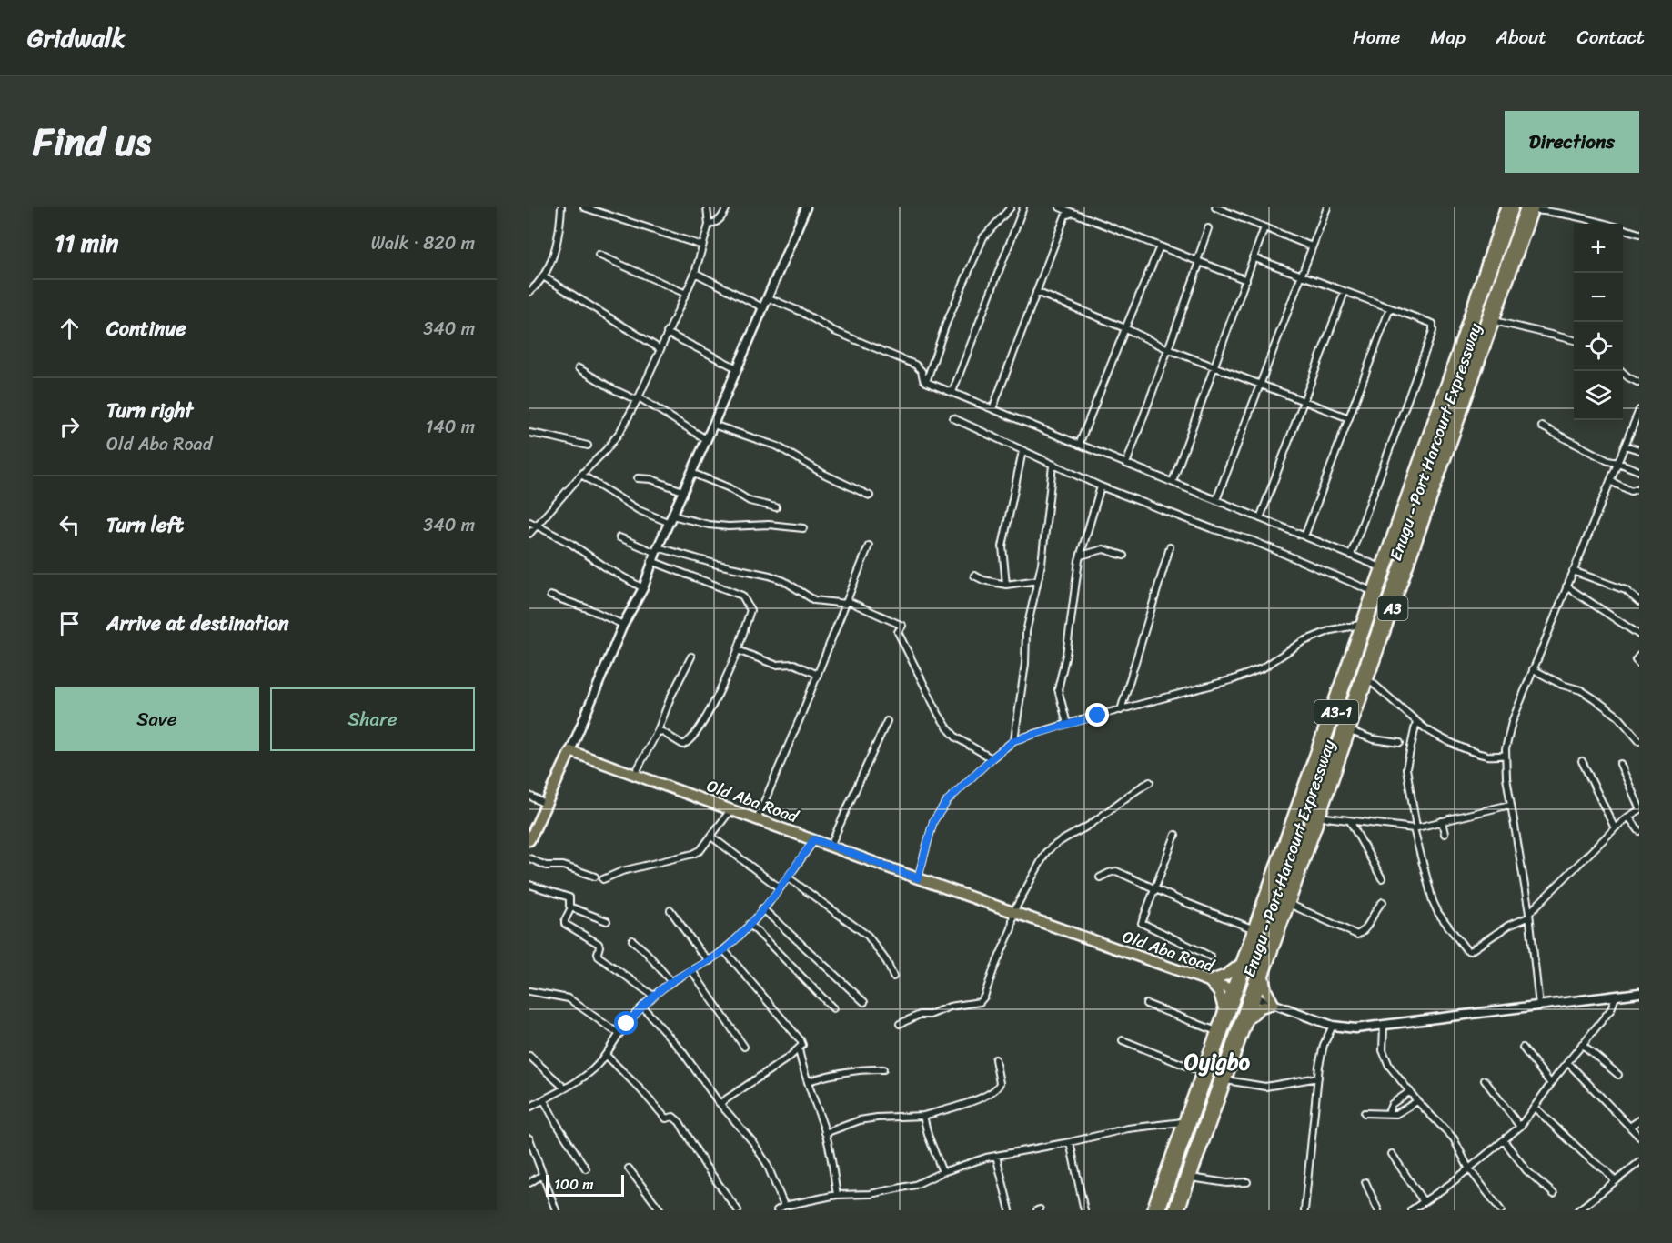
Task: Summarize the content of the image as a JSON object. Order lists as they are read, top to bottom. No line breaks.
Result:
{"streets":{"main road":["Enugu - Port Harcourt Expressway","A3","A3-1","Old Aba Road"]},"crossings":[["Enugu - Port Harcourt Expressway","Old Aba Road"]],"districts":["Oyigbo"],"scale_bar":"100 m","page":{"header":"Gridwalk","nav":["Home","Map","About","Contact"],"title":"Find us","buttons":["Directions",["Save","Share"]],"heading":["11 min","Walk · 820 m"],"map_buttons":["+","−"],"list":[["Continue","340 m"],["Turn right","Old Aba Road","140 m"],["Turn left","340 m"],"Arrive at destination"],"scale":"100 m"}}
